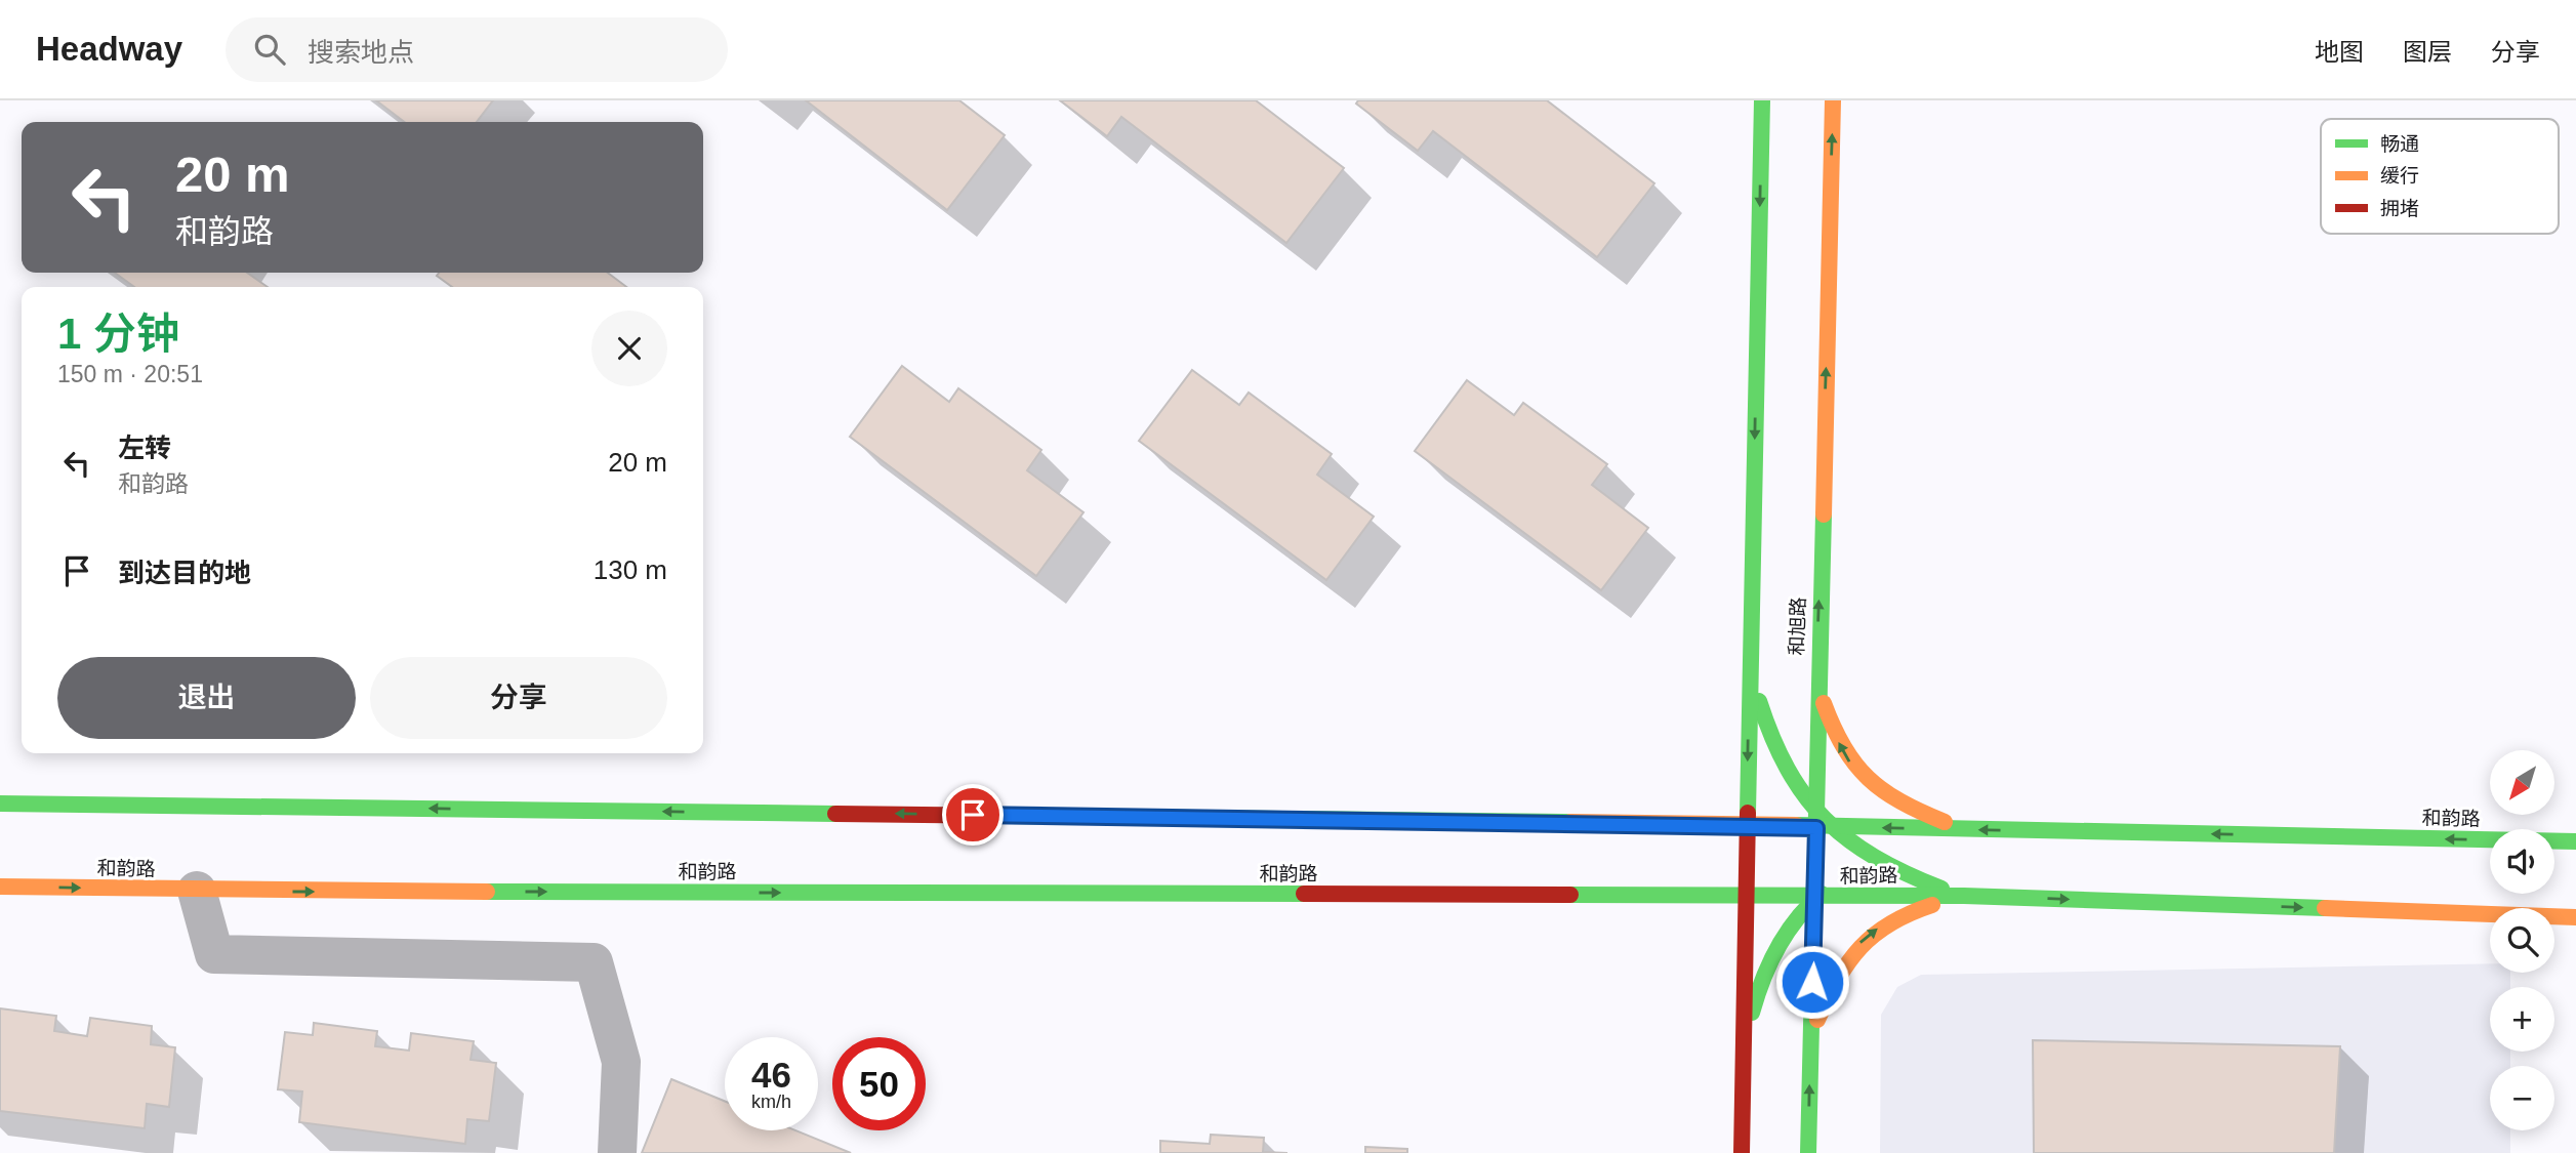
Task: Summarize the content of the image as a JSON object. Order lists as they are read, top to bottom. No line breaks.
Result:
{"streets":{"main road":["和旭路","和韵路"]},"crossings":[["和旭路","和韵路"]],"legend":["畅通","缓行","拥堵"],"north":"bottom left","page":{"header":"Headway","search":"搜索地点","nav":["地图","图层","分享"],"turn":["20 m","和韵路"],"heading":["1 分钟","150 m · 20:51"],"list":[{"name":"左转","note":"和韵路","value":"20 m"},{"name":"到达目的地","value":"130 m"}],"buttons":["退出","分享"],"map_buttons":["+","−"],"speed":"46 km/h","limit":"50"}}
